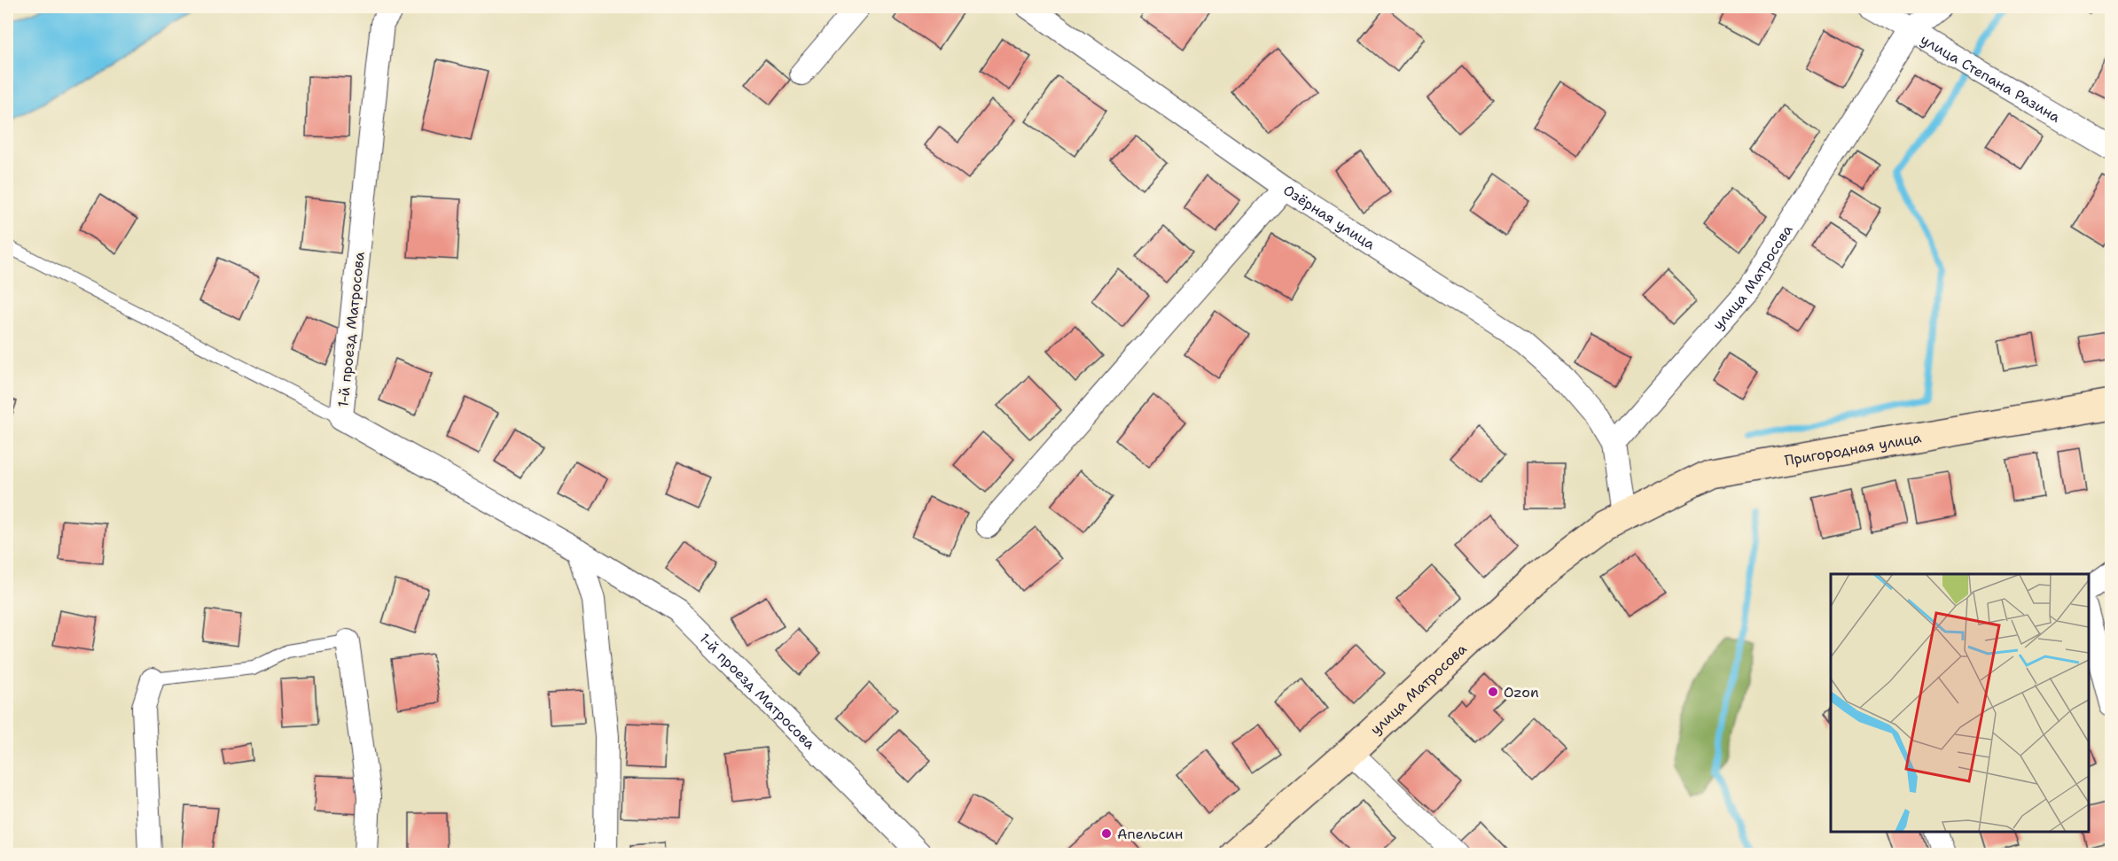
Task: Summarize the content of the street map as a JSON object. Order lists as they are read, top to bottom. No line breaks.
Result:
{"streets":{"main road":["улица Матросова","Пригородная улица"],"street":["улица Степана Разина","Озёрная улица","1-й проезд Матросова"]},"crossings":[["улица Степана Разина","улица Матросова"],["Озёрная улица","улица Матросова"],["улица Матросова","Пригородная улица"]],"places":["Ozon","Апельсин"]}
